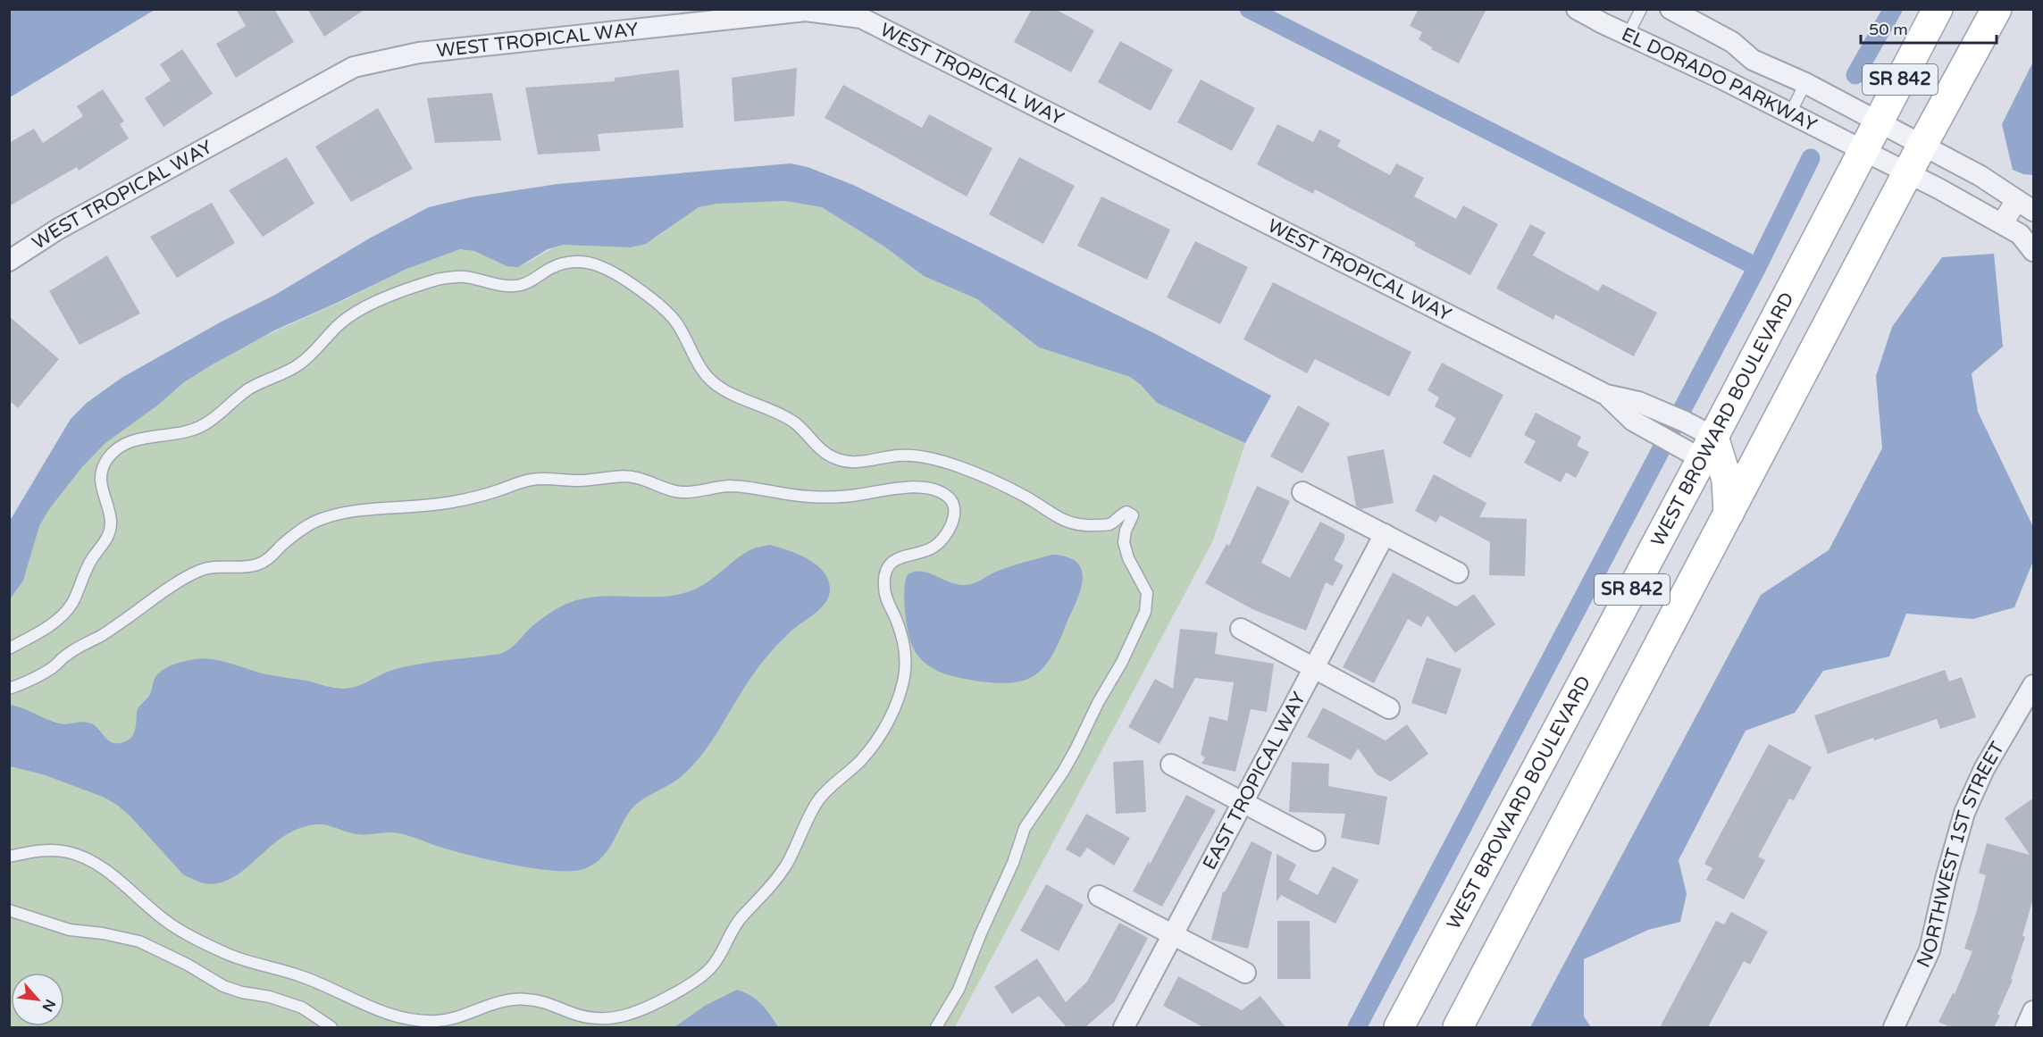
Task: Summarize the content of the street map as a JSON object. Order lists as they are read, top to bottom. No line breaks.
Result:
{"streets":{"main road":["SR 842","WEST BROWARD BOULEVARD"],"street":["WEST TROPICAL WAY","EL DORADO PARKWAY","EAST TROPICAL WAY","NORTHWEST 1ST STREET"]},"crossings":[["WEST TROPICAL WAY","WEST BROWARD BOULEVARD"],["SR 842","EL DORADO PARKWAY"],["EL DORADO PARKWAY","WEST BROWARD BOULEVARD"]],"scale_bar":"50 m","north":"bottom right"}
